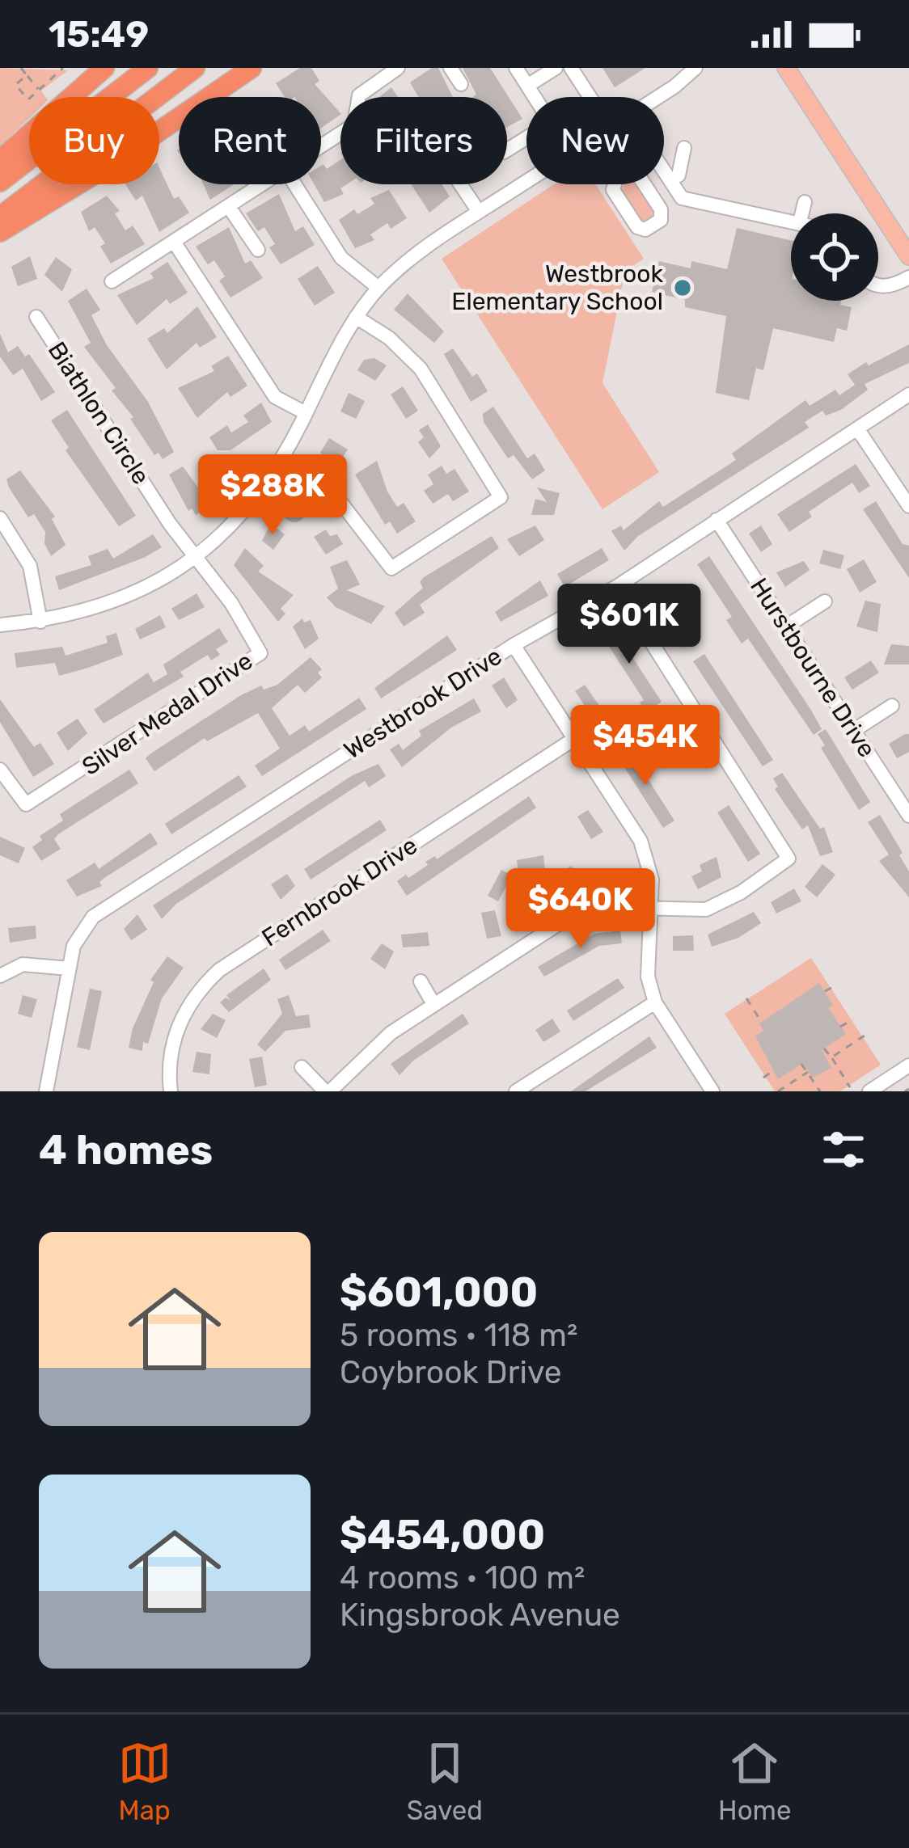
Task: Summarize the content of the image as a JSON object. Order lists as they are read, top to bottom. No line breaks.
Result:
{"streets":{"street":["Biathlon Circle","Hurstbourne Drive","Westbrook Drive","Silver Medal Drive","Fernbrook Drive"]},"crossings":[["Biathlon Circle","Silver Medal Drive"],["Hurstbourne Drive","Westbrook Drive"]],"places":["Westbrook Elementary School"],"page":{"status":"15:49","chip":["Buy","Rent","Filters","New"],"price":["$288K","$601K","$454K","$640K"],"heading":"4 homes","list":[{"name":"$601,000","note":"5 rooms · 118 m² · Coybrook Drive"},{"name":"$454,000","note":"4 rooms · 100 m² · Kingsbrook Avenue"}],"tabs":["Map","Saved","Home"]}}
